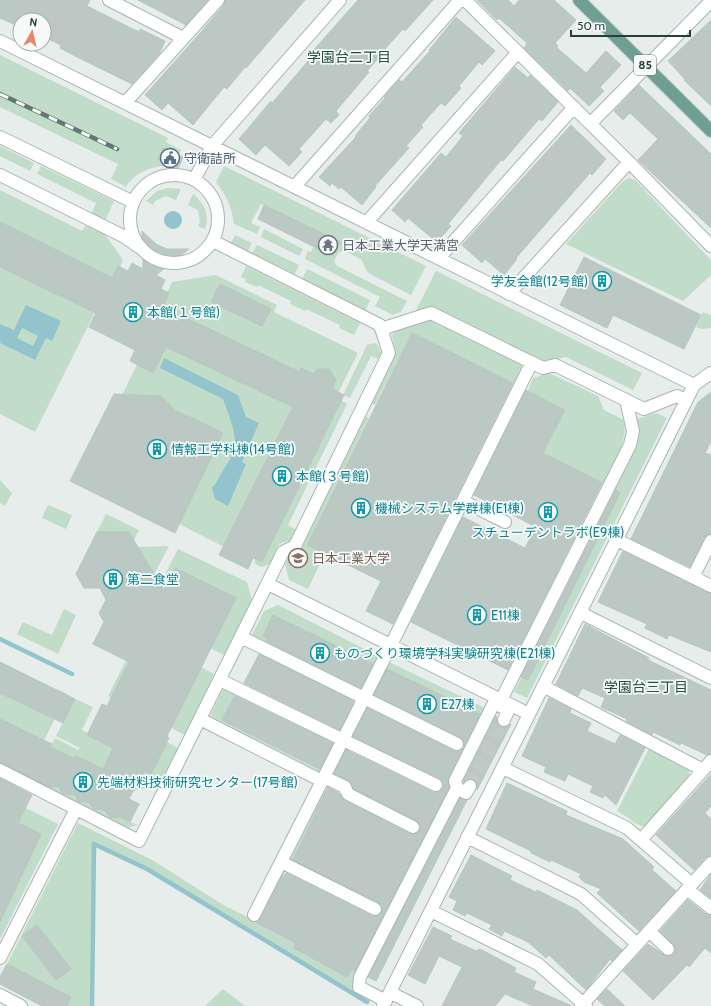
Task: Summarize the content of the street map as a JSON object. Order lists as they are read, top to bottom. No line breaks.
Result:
{"streets":{"main road":["85"]},"districts":["学園台二丁目","学園台三丁目"],"places":{"public building":["守衛詰所"],"temple":["日本工業大学天満宮"],"building":["学友会館(12号館)","本館(１号館)","情報工学科棟(14号館)","本館(３号館)","機械システム学群棟(E1棟)","スチューデントラボ(E9棟)","第二食堂","E11棟","ものづくり環境学科実験研究棟(E21棟)","E27棟","先端材料技術研究センター(17号館)"],"school or university":["日本工業大学"]},"scale_bar":"50 m","north":"top"}
